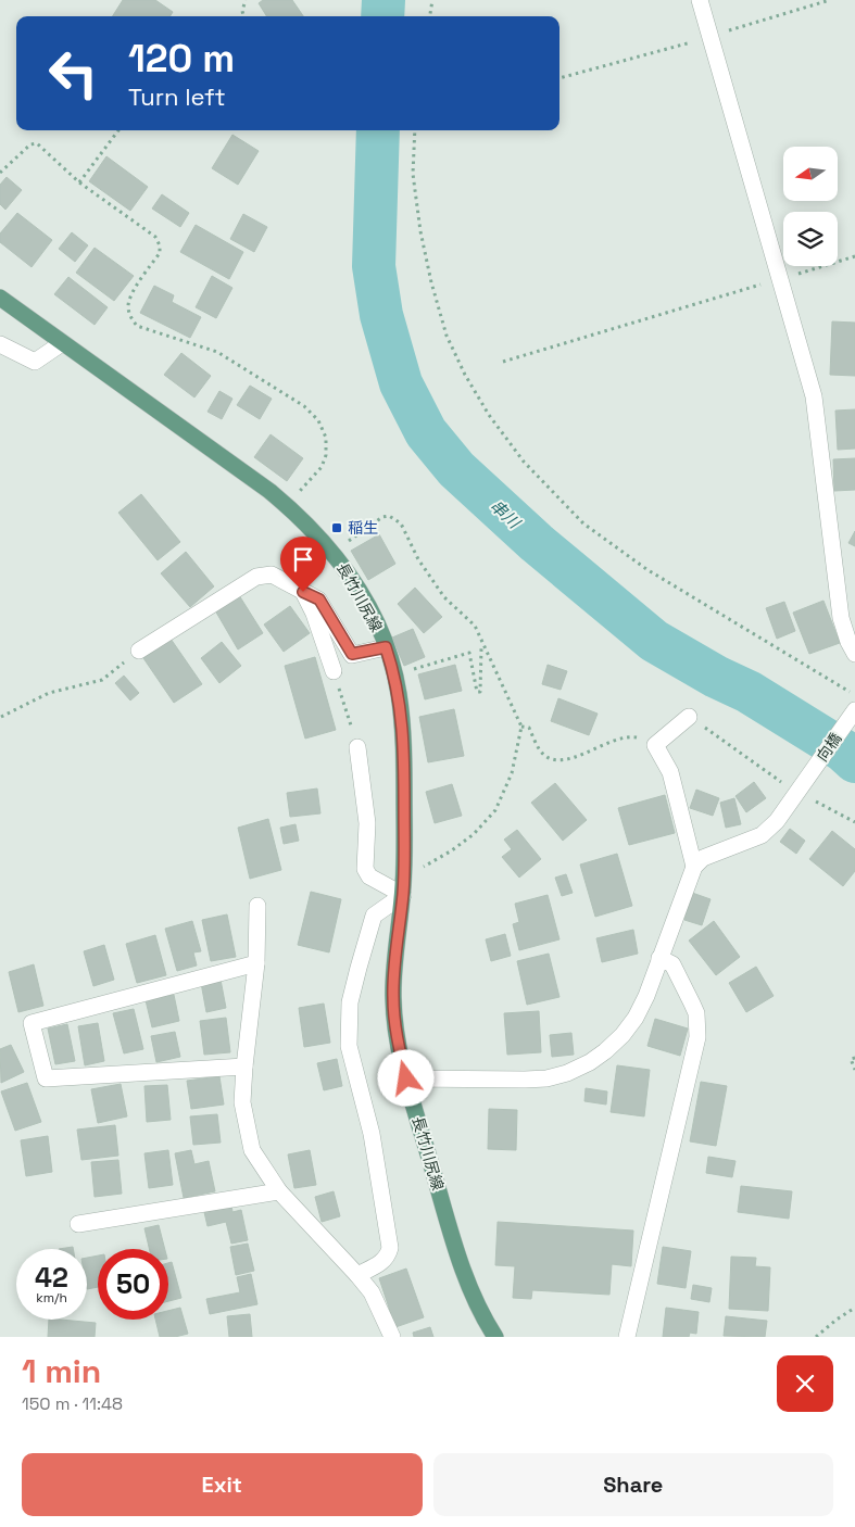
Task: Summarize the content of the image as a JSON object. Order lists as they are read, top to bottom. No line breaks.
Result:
{"streets":{"main road":["長竹川尻線"],"street":["向橋"]},"water":["串川"],"places":{"transit":["稲生"]},"north":"left","page":{"turn":["120 m","Turn left"],"speed":"42 km/h","limit":"50","heading":["1 min","150 m · 11:48"],"buttons":["Exit","Share"]}}
